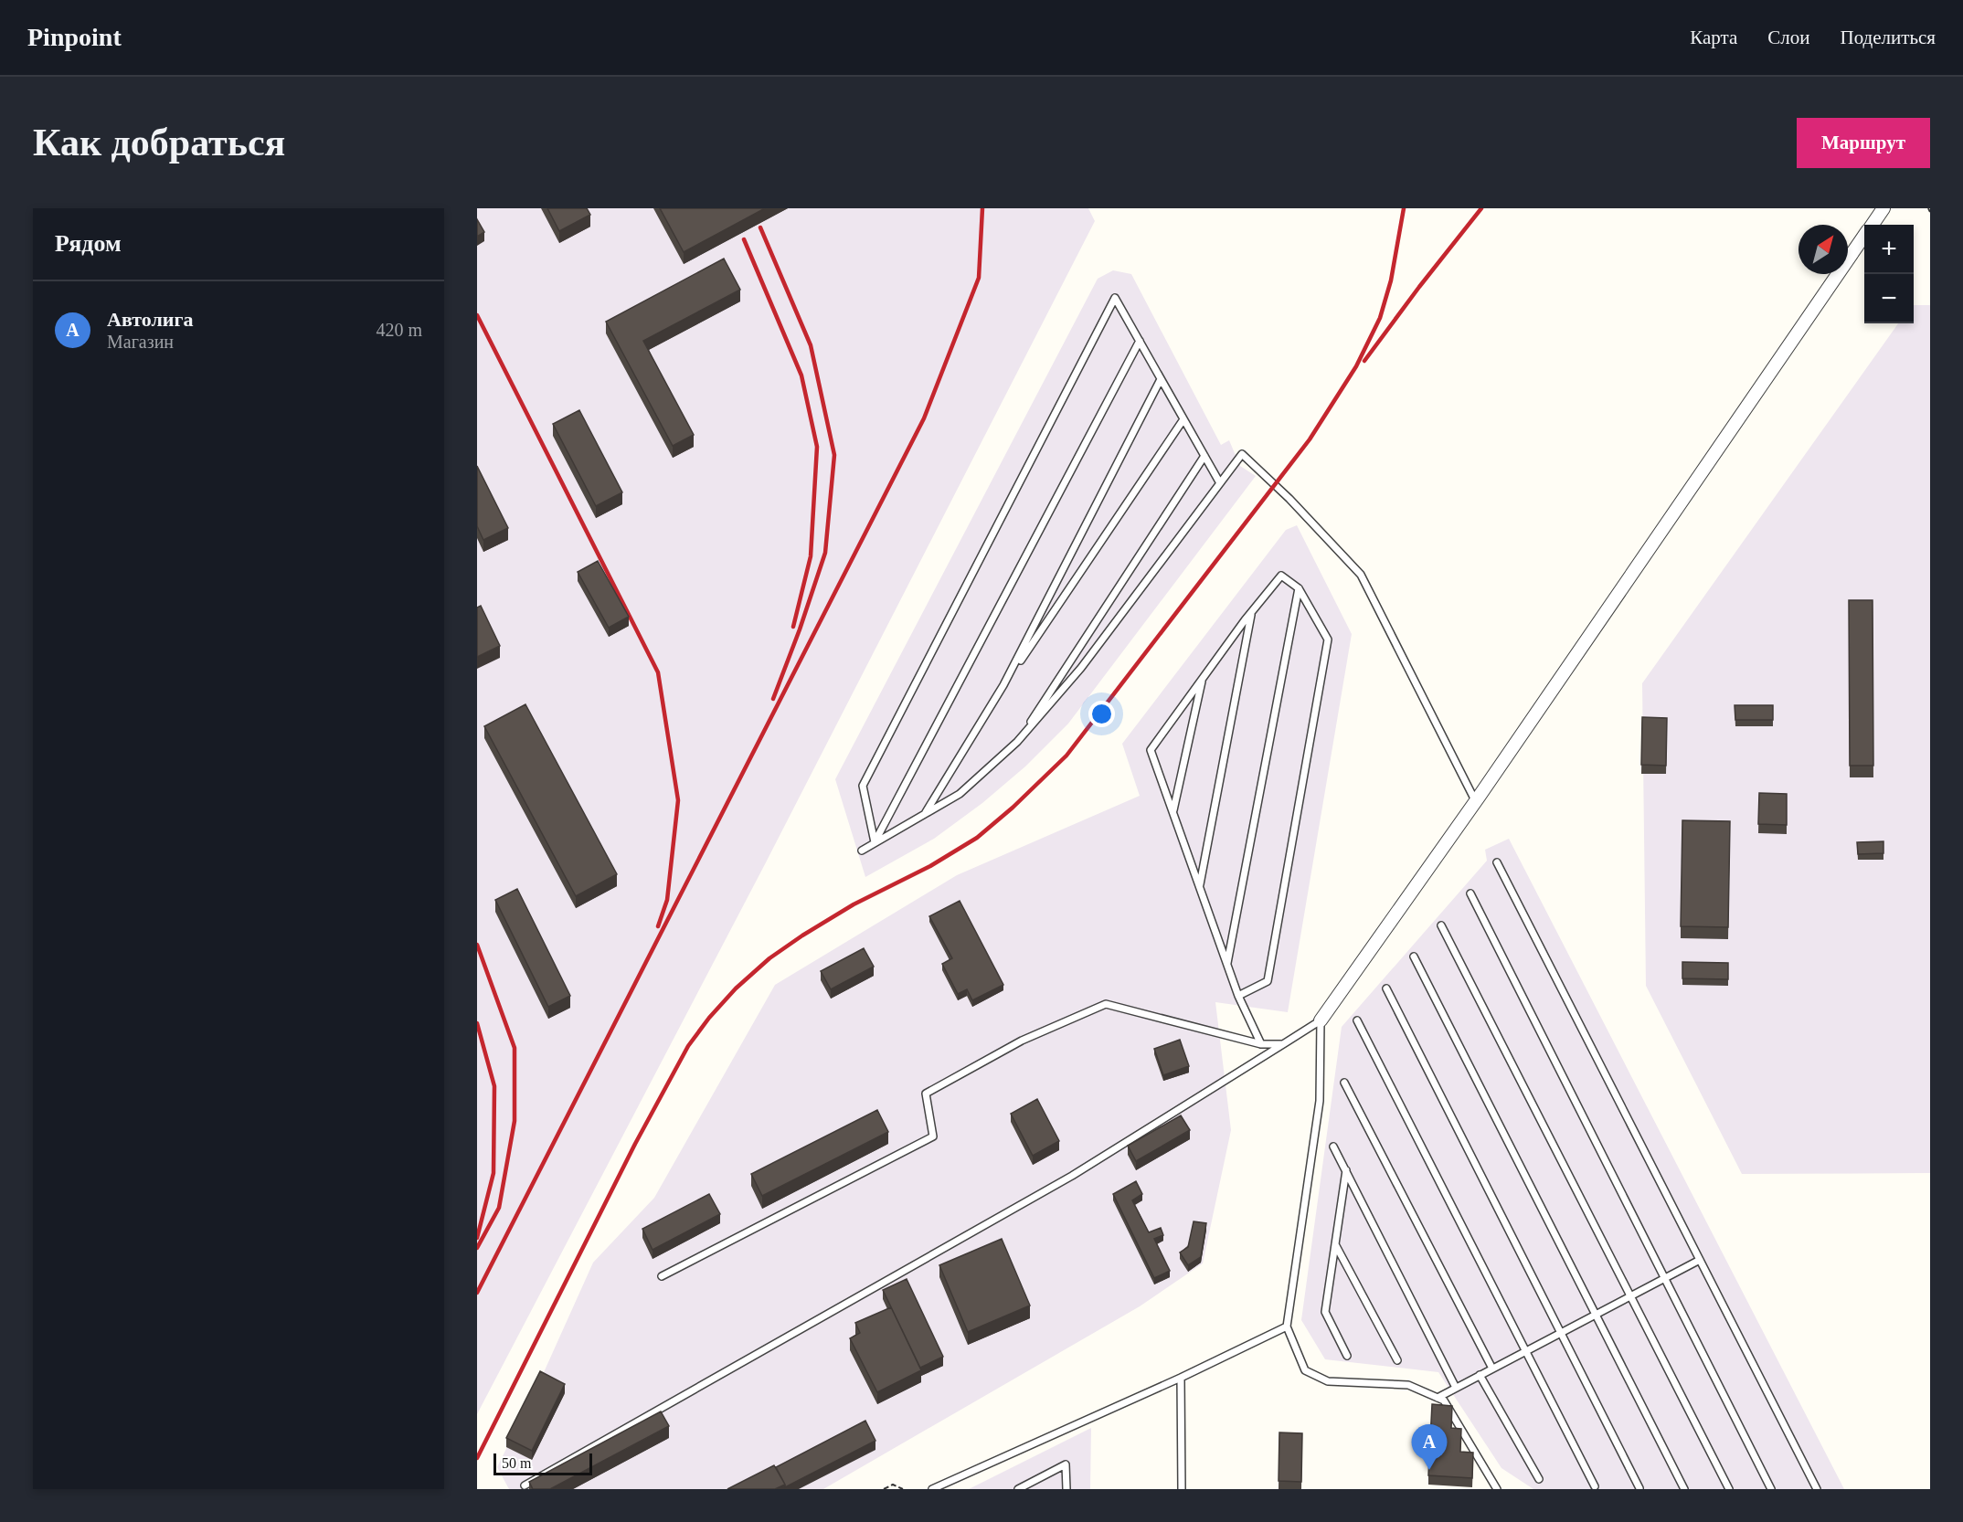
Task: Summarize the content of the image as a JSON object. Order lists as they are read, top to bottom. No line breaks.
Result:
{"scale_bar":"50 m","north":"top right","page":{"header":"Pinpoint","nav":["Карта","Слои","Поделиться"],"buttons":"Маршрут","title":"Как добраться","heading":"Рядом","map_buttons":["+","−"],"list":[{"mark":"A","name":"Автолига","note":"Магазин","value":"420 m"}],"pins":"A","scale":"50 m"}}
